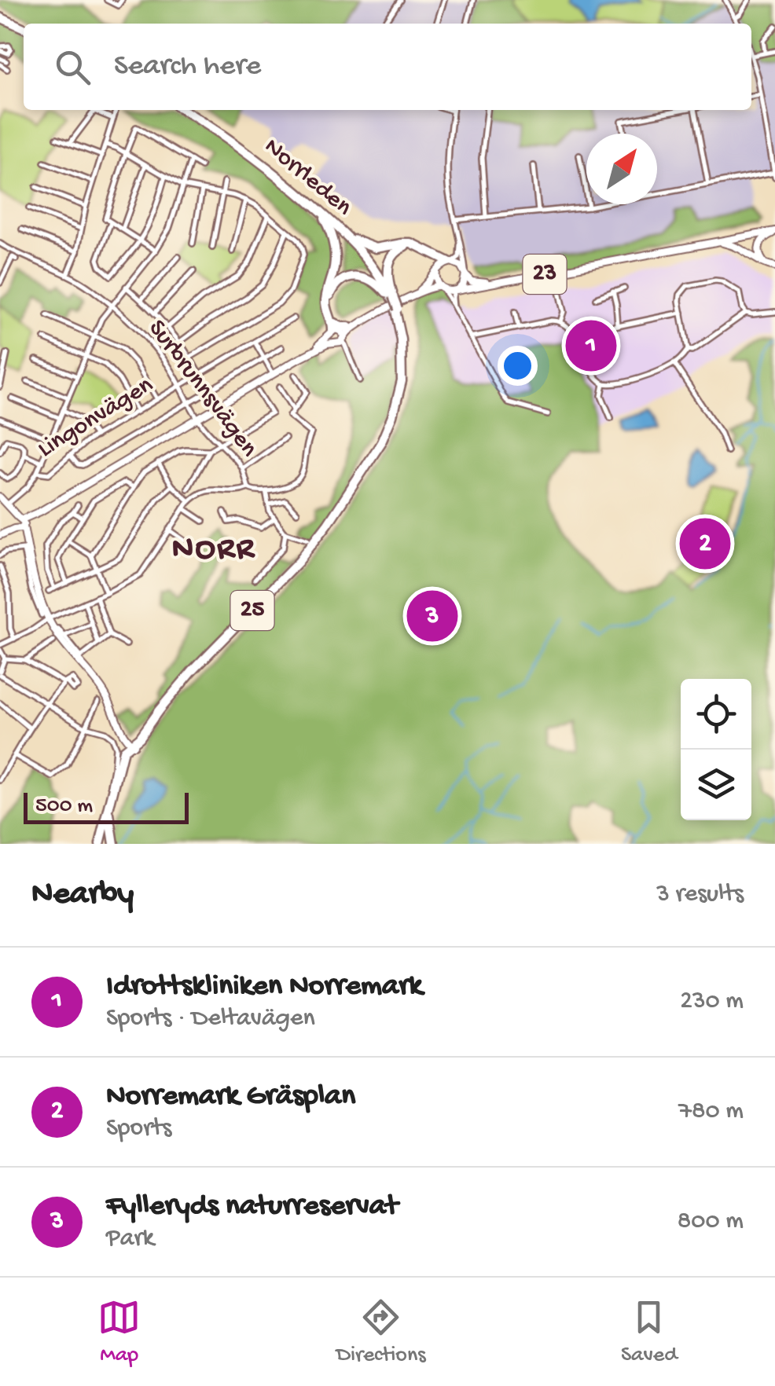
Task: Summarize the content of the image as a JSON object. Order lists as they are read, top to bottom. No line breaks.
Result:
{"streets":{"highway":["Norrleden","23","25"],"street":["Surbrunnsvägen","Lingonvägen"]},"crossings":[["Norrleden","23"],["Norrleden","25"],["Surbrunnsvägen","Lingonvägen"]],"districts":["NORR"],"scale_bar":"500 m","north":"top right","page":{"search":"Search here","pins":["1","2","3"],"scale":"500 m","heading":["Nearby","3 results"],"list":[{"mark":"1","name":"Idrottskliniken Norremark","note":"Sports · Deltavägen","value":"230 m"},{"mark":"2","name":"Norremark Gräsplan","note":"Sports","value":"780 m"},{"mark":"3","name":"Fylleryds naturreservat","note":"Park","value":"800 m"}],"nav":["Map","Directions","Saved"]}}
